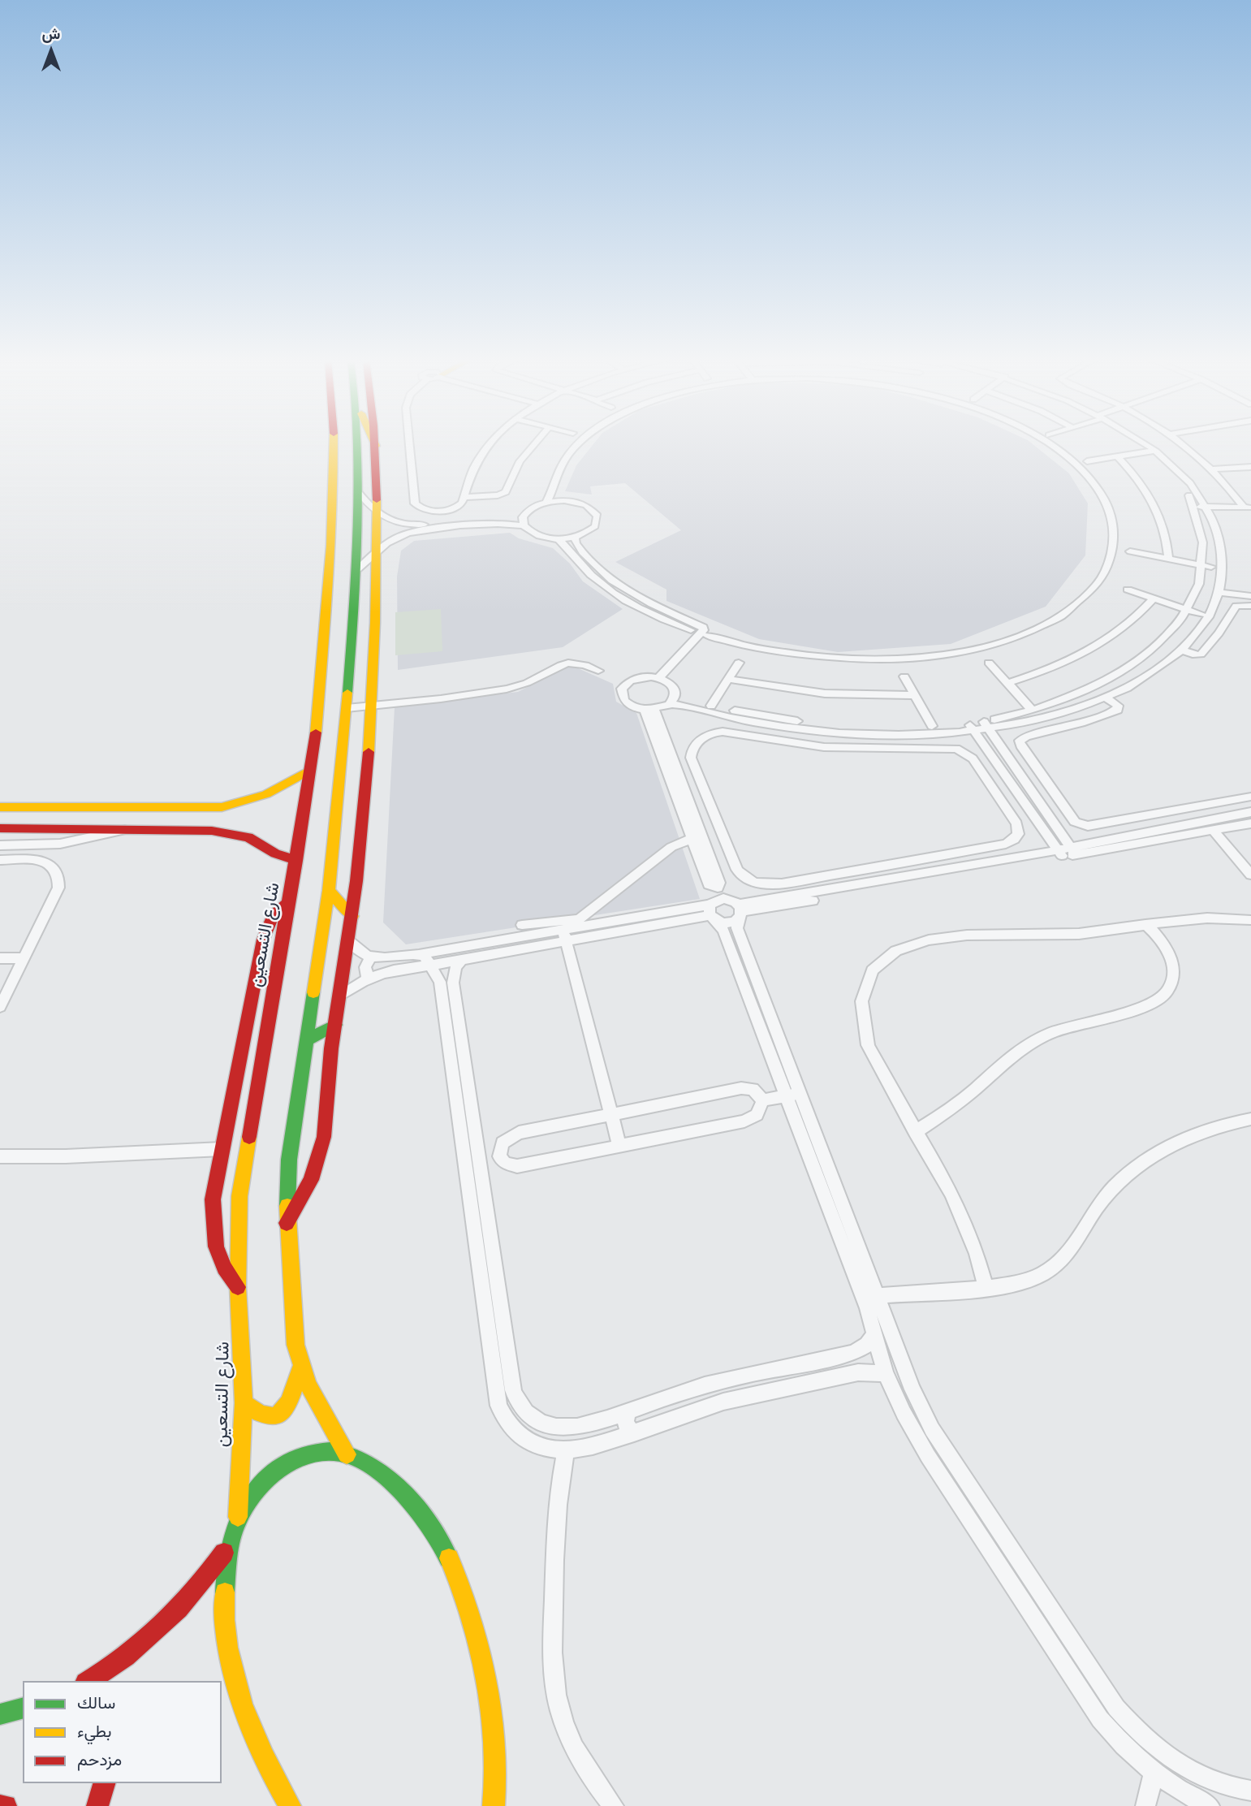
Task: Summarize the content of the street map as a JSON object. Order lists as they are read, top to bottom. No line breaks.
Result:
{"streets":{"main road":["شارع التسعين"]},"legend":["سالك","بطيء","مزدحم"],"north":"top"}
